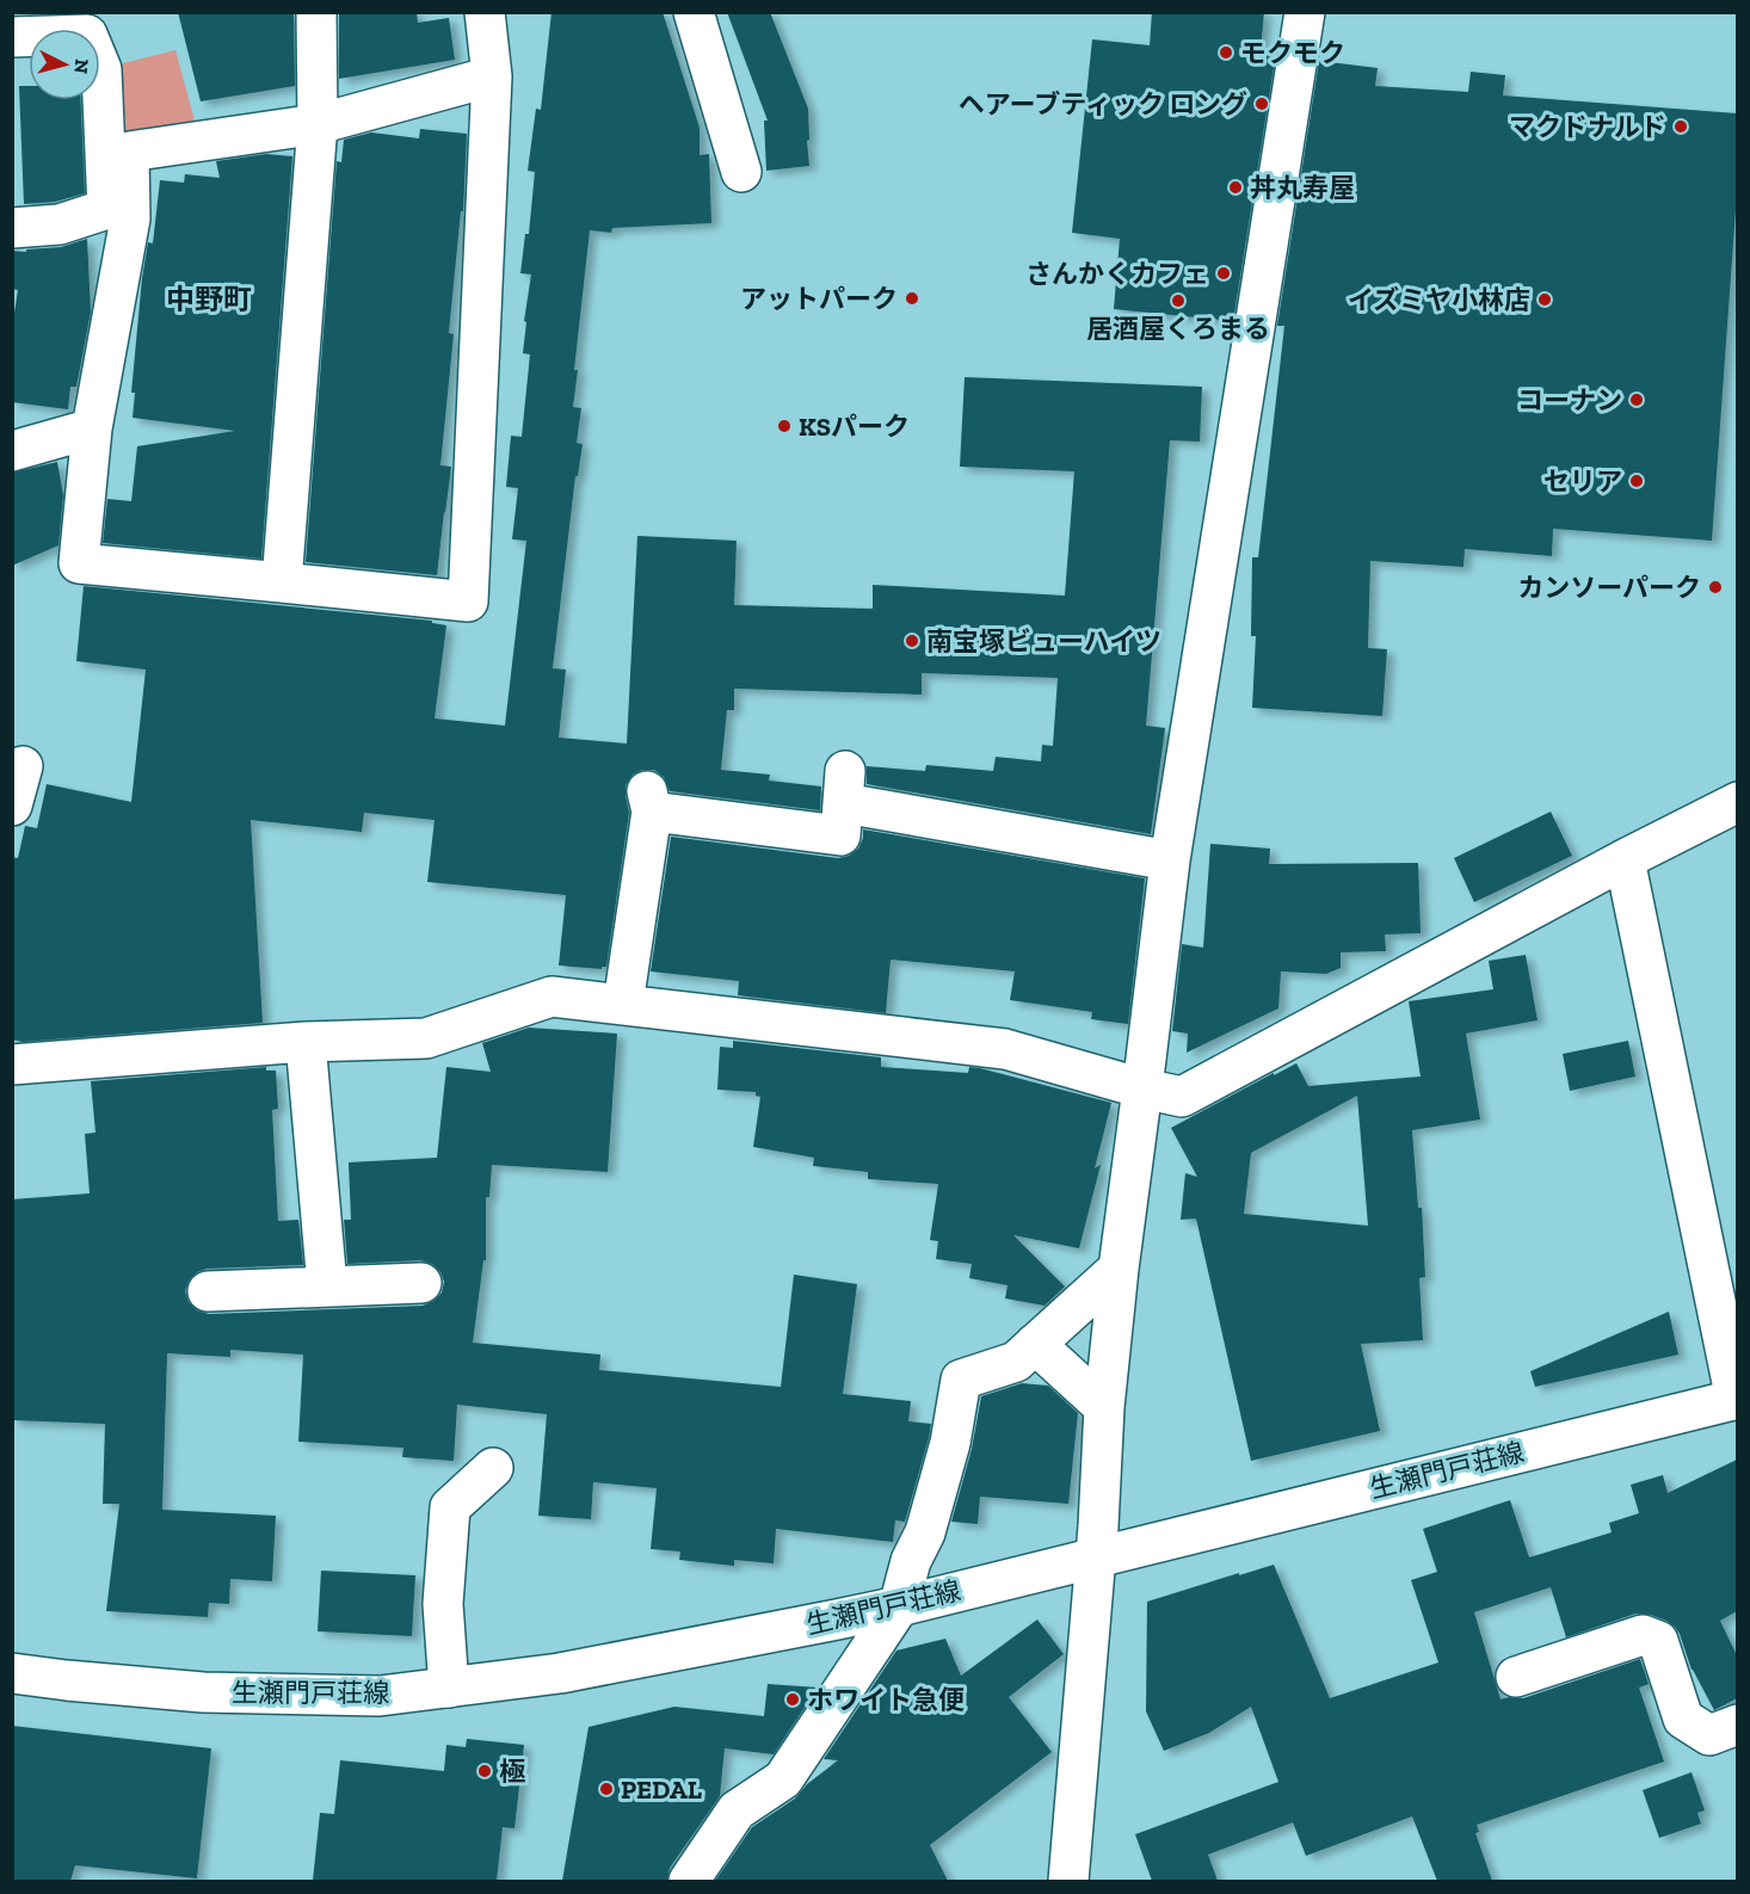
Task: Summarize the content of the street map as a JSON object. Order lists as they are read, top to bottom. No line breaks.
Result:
{"streets":{"street":["生瀬門戸荘線"]},"districts":["中野町"],"places":["モクモク","ヘアーブティック ロング","マクドナルド","丼丸寿屋","さんかくカフェ","アットパーク","イズミヤ小林店","居酒屋くろまる","コーナン","KSパーク","セリア","カンソーパーク","南宝塚ビューハイツ","ホワイト急便","極","PEDAL"],"north":"right"}
